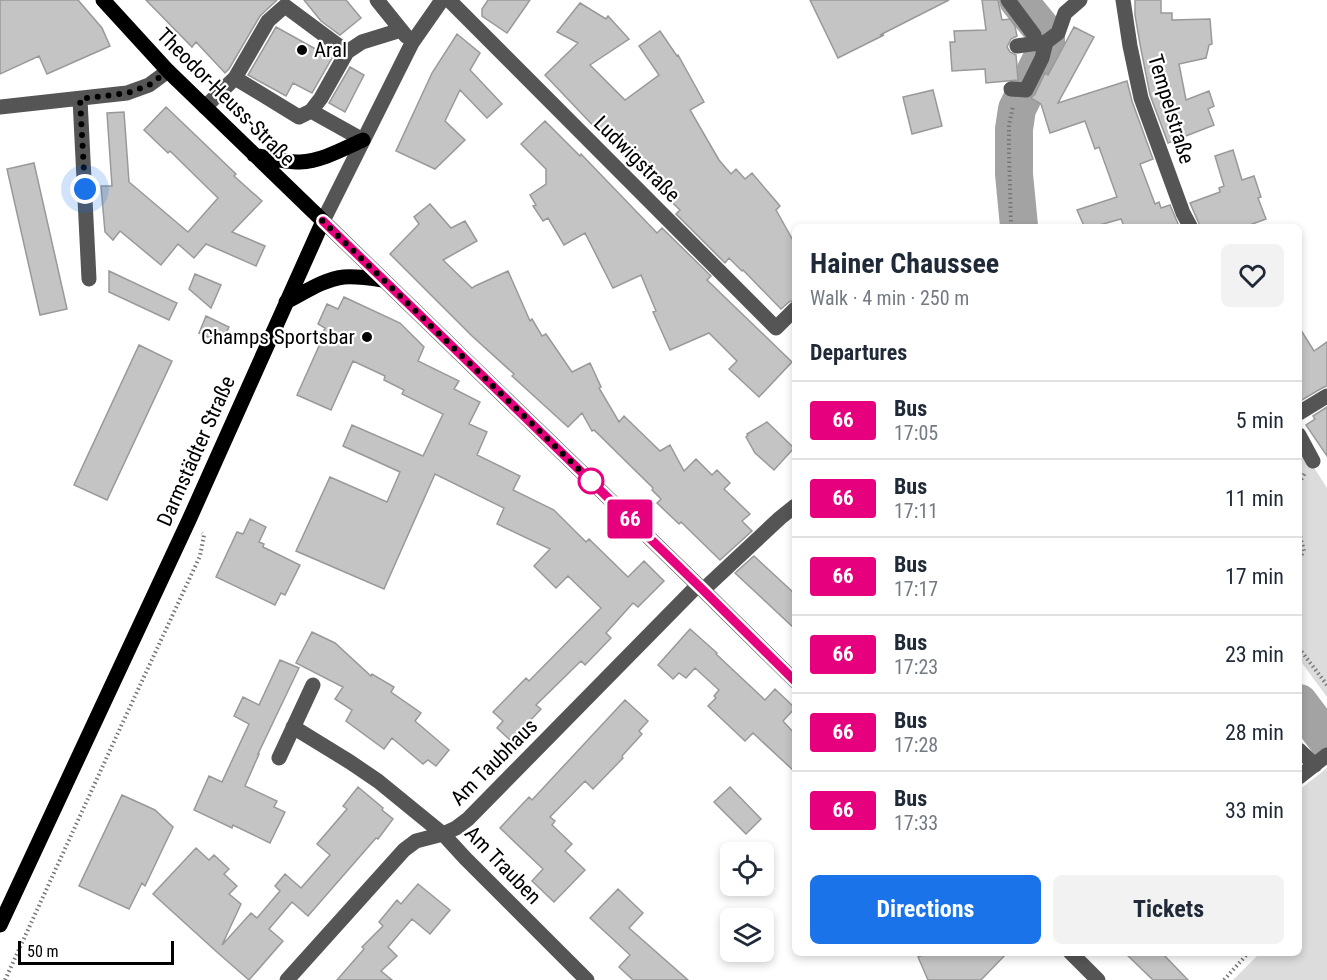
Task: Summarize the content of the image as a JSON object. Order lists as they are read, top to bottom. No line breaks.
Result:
{"streets":{"main road":["Theodor-Heuss-Straße","Darmstädter Straße"],"street":["Tempelstraße","Ludwigstraße","Am Taubhaus","Am Trauben"]},"crossings":[["Theodor-Heuss-Straße","Darmstädter Straße"],["Am Taubhaus","Am Trauben"]],"places":["Aral","Champs Sportsbar"],"lines":["bus line 66"],"scale_bar":"50 m","page":{"on_map":"66","heading":[["Hainer Chaussee","Walk · 4 min · 250 m"],"Departures"],"list":[{"mark":"66","name":"Bus","note":"17:05","value":"5 min"},{"mark":"66","name":"Bus","note":"17:11","value":"11 min"},{"mark":"66","name":"Bus","note":"17:17","value":"17 min"},{"mark":"66","name":"Bus","note":"17:23","value":"23 min"},{"mark":"66","name":"Bus","note":"17:28","value":"28 min"},{"mark":"66","name":"Bus","note":"17:33","value":"33 min"}],"buttons":["Directions","Tickets"],"scale":"50 m"}}
